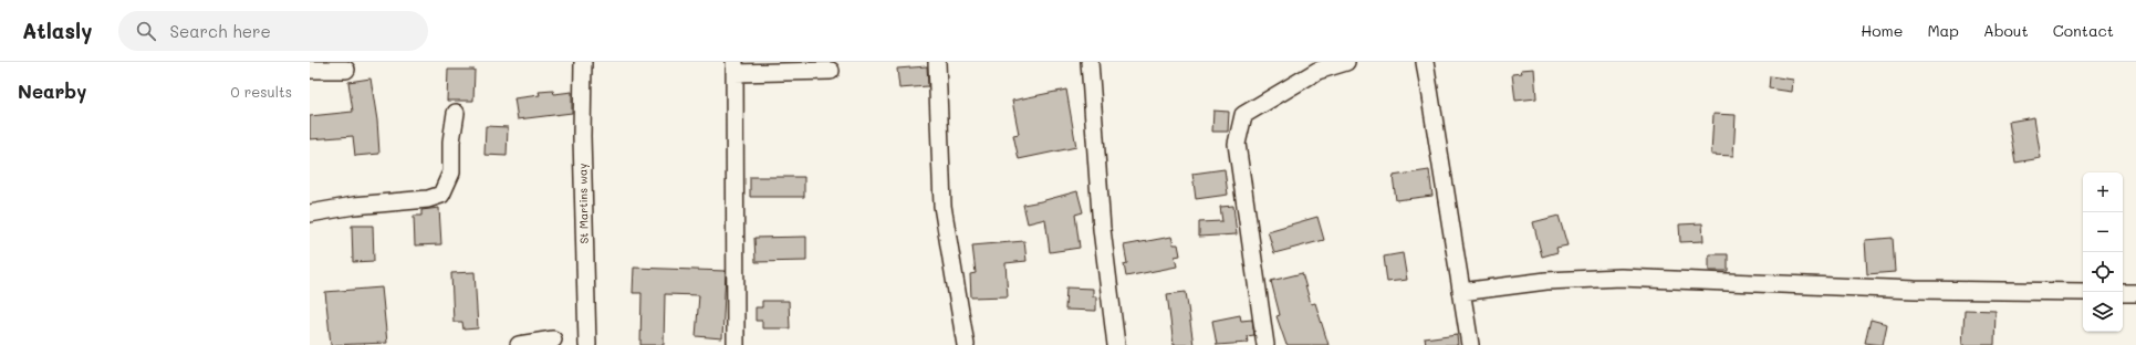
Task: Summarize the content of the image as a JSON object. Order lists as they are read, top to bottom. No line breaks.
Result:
{"streets":{"street":["St Martins way"]},"page":{"header":"Atlasly","search":"Search here","nav":["Home","Map","About","Contact"],"heading":["Nearby","0 results"],"map_buttons":["+","−"]}}
